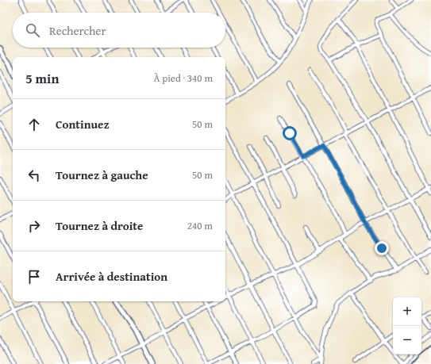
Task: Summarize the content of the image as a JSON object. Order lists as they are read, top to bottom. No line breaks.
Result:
{"page":{"search":"Rechercher","heading":["5 min","À pied · 340 m"],"list":[["Continuez","50 m"],["Tournez à gauche","50 m"],["Tournez à droite","240 m"],"Arrivée à destination"],"map_buttons":["+","−"]}}
